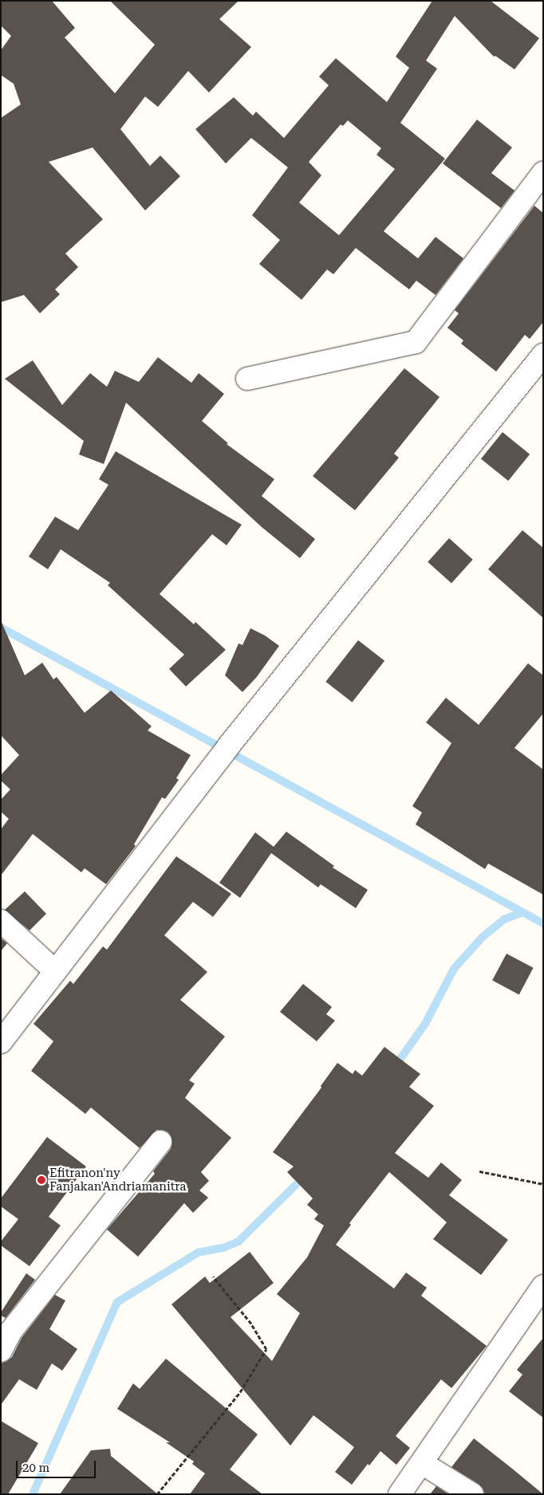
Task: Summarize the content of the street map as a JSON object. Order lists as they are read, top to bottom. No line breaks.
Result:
{"places":["Efitranon'ny Fanjakan'Andriamanitra"],"scale_bar":"20 m"}
